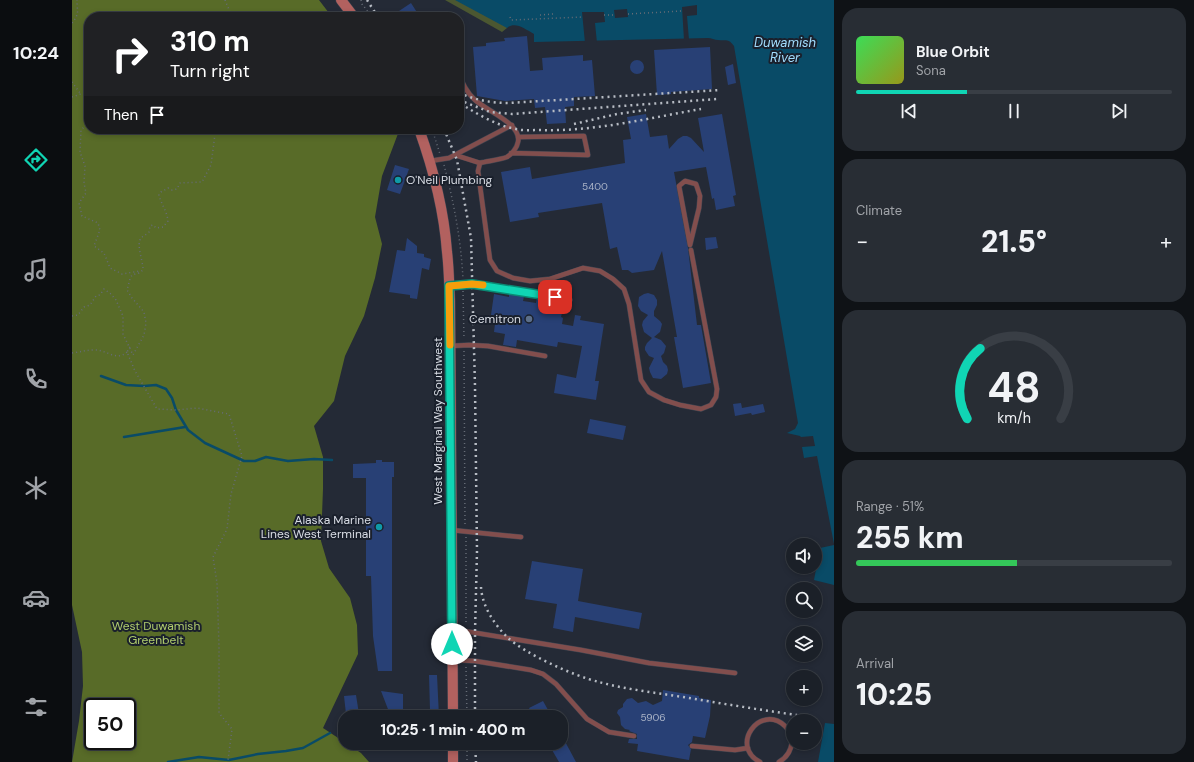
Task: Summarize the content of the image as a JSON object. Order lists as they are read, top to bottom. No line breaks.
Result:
{"streets":{"main road":["West Marginal Way Southwest"]},"water":["Duwamish River"],"parks":["West Duwamish Greenbelt"],"places":["O'Neil Plumbing","Cemitron","Alaska Marine Lines West Terminal"],"house_numbers":["5400","5906"],"page":{"tabs":"10:24","turn":["310 m","Turn right"],"song":["Blue Orbit","Sona"],"then":"Then","tile":["Climate",["Range · 51%","255 km"],["Arrival","10:25"]],"heat":["−","21.5°","+"],"map_buttons":["+","−"],"limit":"50","trip":"10:25 · 1 min · 400 m","gauge":["48","km/h"]}}
